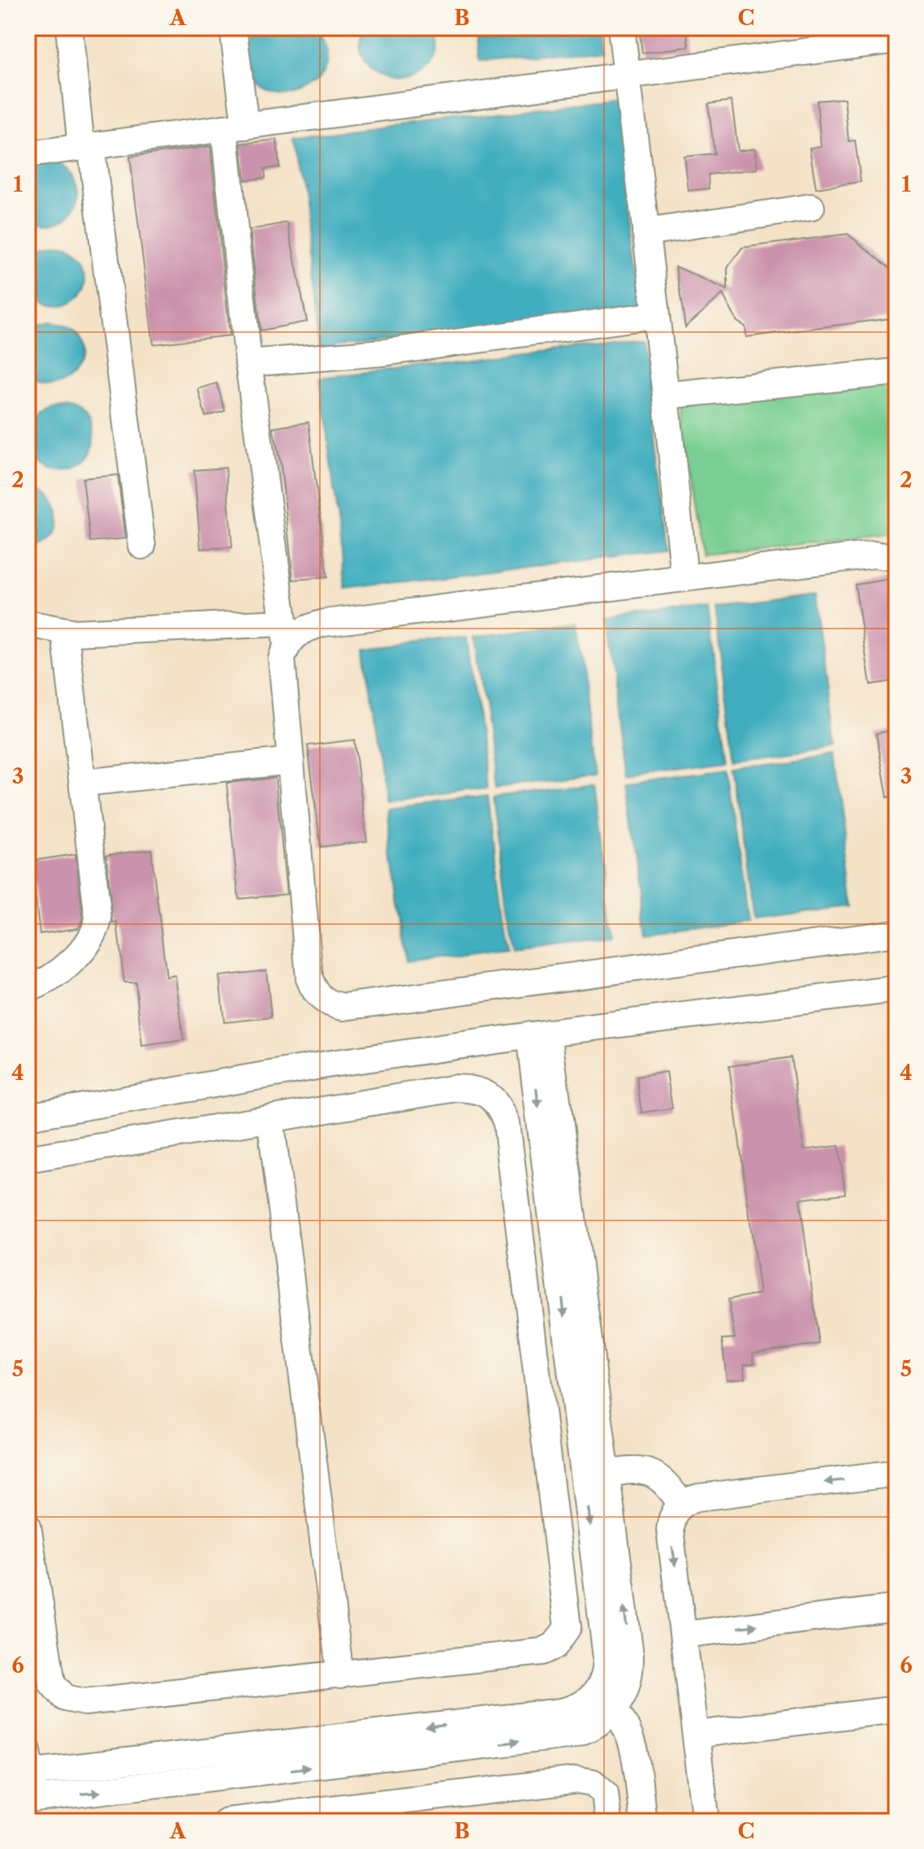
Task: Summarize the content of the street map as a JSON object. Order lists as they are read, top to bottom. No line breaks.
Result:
{"grid":{"columns":["A","B","C"],"rows":["1","2","3","4","5","6"]}}
